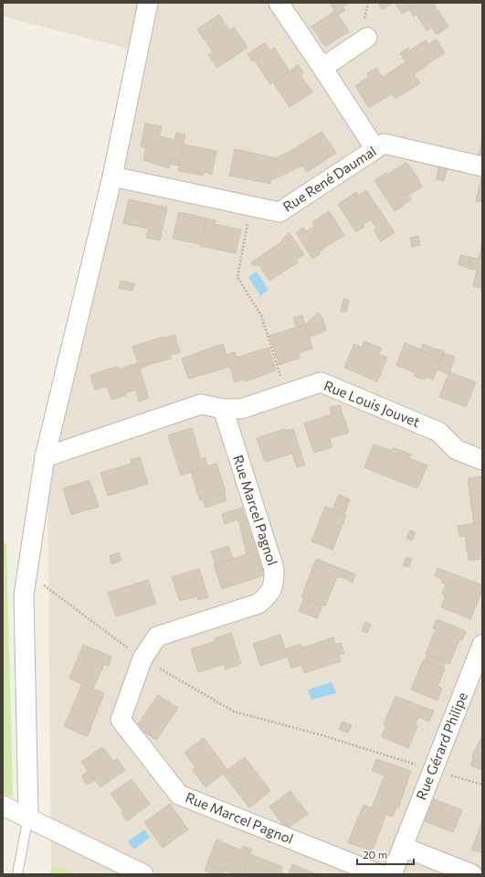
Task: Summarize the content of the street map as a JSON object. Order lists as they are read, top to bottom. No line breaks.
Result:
{"streets":{"street":["Rue René Daumal","Rue Louis Jouvet","Rue Marcel Pagnol","Rue Gérard Philipe"]},"crossings":[["Rue Louis Jouvet","Rue Marcel Pagnol"]],"scale_bar":"20 m"}
